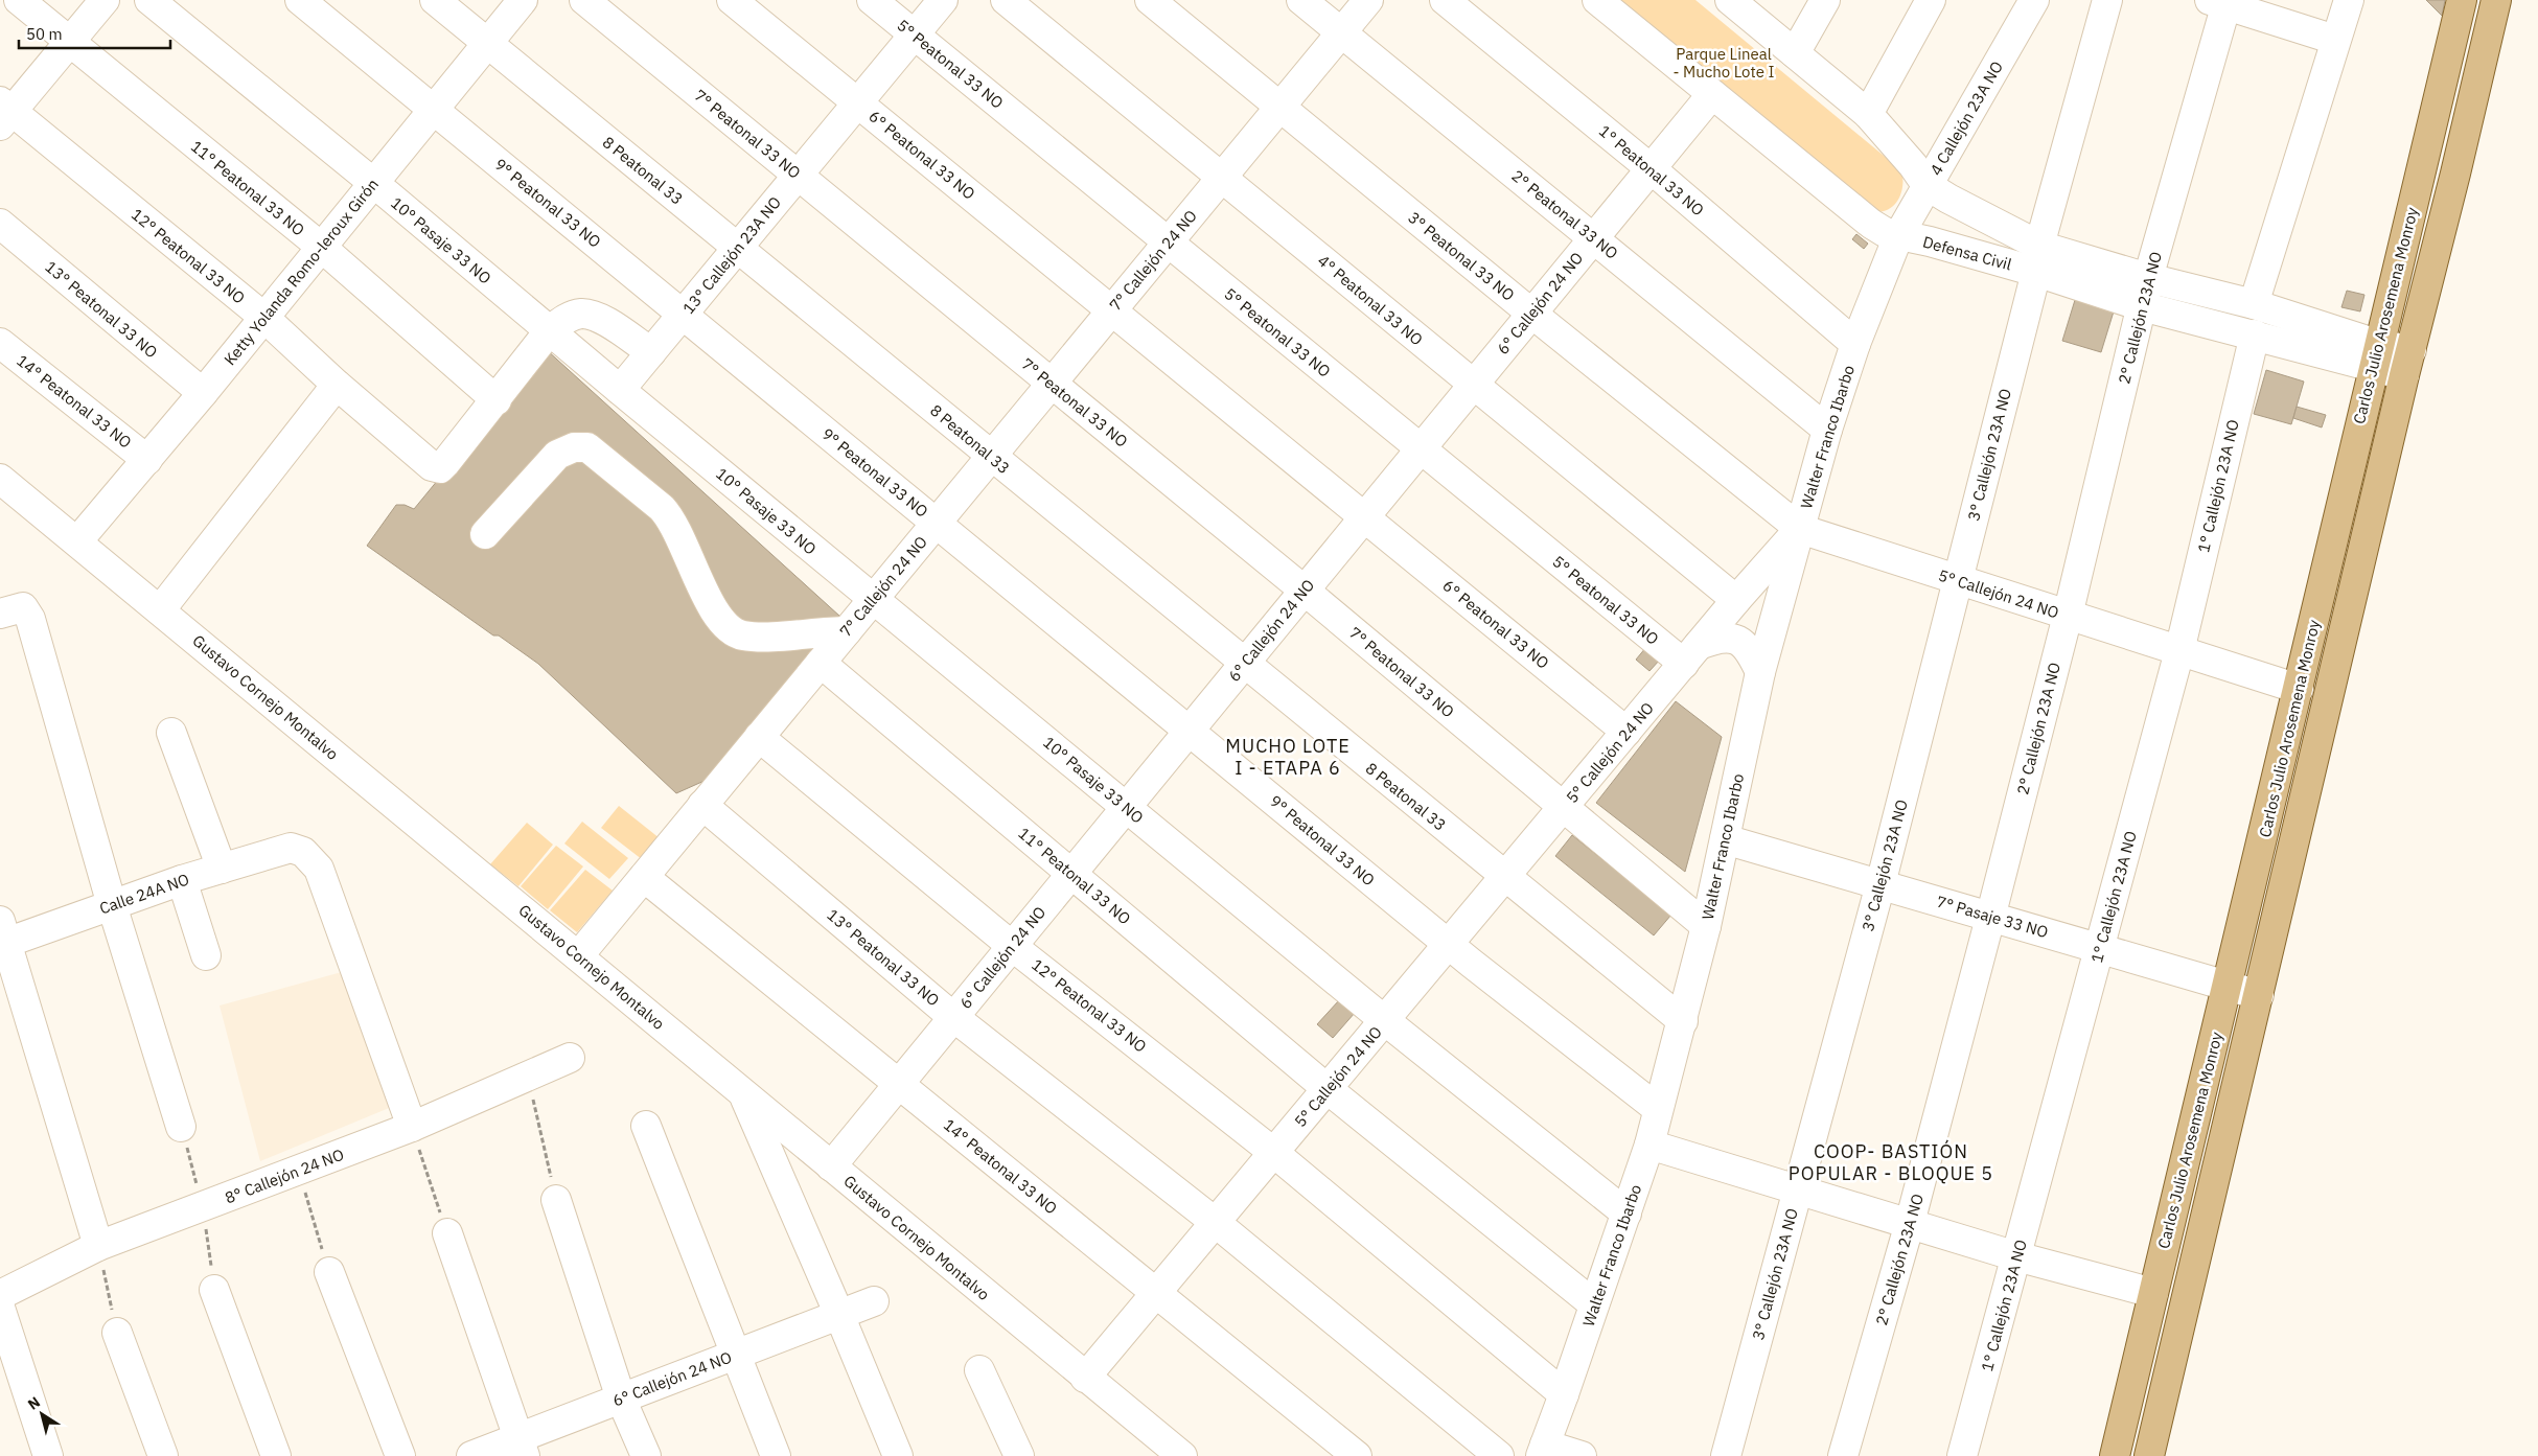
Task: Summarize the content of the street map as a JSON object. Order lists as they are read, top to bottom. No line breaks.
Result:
{"streets":{"main road":["Carlos Julio Arosemena Monroy"],"street":["5° Peatonal 33 NO","4 Callejón 23A NO","7° Peatonal 33 NO","6° Peatonal 33 NO","8 Peatonal 33","1° Peatonal 33 NO","11° Peatonal 33 NO","9° Peatonal 33 NO","2° Peatonal 33 NO","10° Pasaje 33 NO","Defensa Civil","13° Callejón 23A NO","12° Peatonal 33 NO","3° Peatonal 33 NO","7° Callejón 24 NO","Ketty Yolanda Romo-leroux Girón","4° Peatonal 33 NO","6° Callejón 24 NO","13° Peatonal 33 NO","2° Callejón 23A NO","14° Peatonal 33 NO","Walter Franco Ibarbo","3° Callejón 23A NO","1° Callejón 23A NO","5° Callejón 24 NO","Gustavo Cornejo Montalvo","Calle 24A NO","7° Pasaje 33 NO","8° Callejón 24 NO"]},"crossings":[["5° Peatonal 33 NO","13° Callejón 23A NO"],["5° Peatonal 33 NO","7° Callejón 24 NO"],["5° Peatonal 33 NO","6° Callejón 24 NO"],["5° Peatonal 33 NO","5° Callejón 24 NO"],["4 Callejón 23A NO","Defensa Civil"],["4 Callejón 23A NO","Walter Franco Ibarbo"],["7° Peatonal 33 NO","13° Callejón 23A NO"],["7° Peatonal 33 NO","7° Callejón 24 NO"],["7° Peatonal 33 NO","6° Callejón 24 NO"],["7° Peatonal 33 NO","Walter Franco Ibarbo"],["7° Peatonal 33 NO","5° Callejón 24 NO"],["6° Peatonal 33 NO","13° Callejón 23A NO"],["6° Peatonal 33 NO","7° Callejón 24 NO"],["6° Peatonal 33 NO","6° Callejón 24 NO"],["6° Peatonal 33 NO","5° Callejón 24 NO"],["8 Peatonal 33","13° Callejón 23A NO"],["8 Peatonal 33","7° Callejón 24 NO"],["8 Peatonal 33","Ketty Yolanda Romo-leroux Girón"],["8 Peatonal 33","6° Callejón 24 NO"],["8 Peatonal 33","Walter Franco Ibarbo"],["8 Peatonal 33","5° Callejón 24 NO"],["1° Peatonal 33 NO","6° Callejón 24 NO"],["1° Peatonal 33 NO","Walter Franco Ibarbo"],["11° Peatonal 33 NO","12° Peatonal 33 NO"],["11° Peatonal 33 NO","7° Callejón 24 NO"],["11° Peatonal 33 NO","Ketty Yolanda Romo-leroux Girón"],["11° Peatonal 33 NO","6° Callejón 24 NO"],["11° Peatonal 33 NO","Walter Franco Ibarbo"],["11° Peatonal 33 NO","5° Callejón 24 NO"],["9° Peatonal 33 NO","13° Callejón 23A NO"],["9° Peatonal 33 NO","7° Callejón 24 NO"],["9° Peatonal 33 NO","Ketty Yolanda Romo-leroux Girón"],["9° Peatonal 33 NO","6° Callejón 24 NO"],["9° Peatonal 33 NO","Walter Franco Ibarbo"],["9° Peatonal 33 NO","5° Callejón 24 NO"],["2° Peatonal 33 NO","7° Callejón 24 NO"],["2° Peatonal 33 NO","6° Callejón 24 NO"],["2° Peatonal 33 NO","Walter Franco Ibarbo"],["10° Pasaje 33 NO","13° Callejón 23A NO"],["10° Pasaje 33 NO","7° Callejón 24 NO"],["10° Pasaje 33 NO","Ketty Yolanda Romo-leroux Girón"],["10° Pasaje 33 NO","6° Callejón 24 NO"],["10° Pasaje 33 NO","Walter Franco Ibarbo"],["10° Pasaje 33 NO","5° Callejón 24 NO"],["Defensa Civil","6° Callejón 24 NO"],["Defensa Civil","Carlos Julio Arosemena Monroy"],["Defensa Civil","2° Callejón 23A NO"],["Defensa Civil","Walter Franco Ibarbo"],["Defensa Civil","3° Callejón 23A NO"],["Defensa Civil","1° Callejón 23A NO"],["12° Peatonal 33 NO","7° Callejón 24 NO"],["12° Peatonal 33 NO","Ketty Yolanda Romo-leroux Girón"],["12° Peatonal 33 NO","6° Callejón 24 NO"],["12° Peatonal 33 NO","Walter Franco Ibarbo"],["12° Peatonal 33 NO","5° Callejón 24 NO"],["3° Peatonal 33 NO","7° Callejón 24 NO"],["3° Peatonal 33 NO","6° Callejón 24 NO"],["3° Peatonal 33 NO","Walter Franco Ibarbo"],["3° Peatonal 33 NO","5° Callejón 24 NO"],["7° Callejón 24 NO","4° Peatonal 33 NO"],["7° Callejón 24 NO","13° Peatonal 33 NO"],["7° Callejón 24 NO","14° Peatonal 33 NO"],["7° Callejón 24 NO","Gustavo Cornejo Montalvo"],["Ketty Yolanda Romo-leroux Girón","13° Peatonal 33 NO"],["Ketty Yolanda Romo-leroux Girón","14° Peatonal 33 NO"],["Ketty Yolanda Romo-leroux Girón","Gustavo Cornejo Montalvo"],["4° Peatonal 33 NO","6° Callejón 24 NO"],["4° Peatonal 33 NO","5° Callejón 24 NO"],["6° Callejón 24 NO","13° Peatonal 33 NO"],["6° Callejón 24 NO","14° Peatonal 33 NO"],["6° Callejón 24 NO","Gustavo Cornejo Montalvo"],["13° Peatonal 33 NO","5° Callejón 24 NO"],["Carlos Julio Arosemena Monroy","5° Callejón 24 NO"],["Carlos Julio Arosemena Monroy","7° Pasaje 33 NO"],["2° Callejón 23A NO","5° Callejón 24 NO"],["2° Callejón 23A NO","7° Pasaje 33 NO"],["14° Peatonal 33 NO","5° Callejón 24 NO"],["Walter Franco Ibarbo","5° Callejón 24 NO"],["Walter Franco Ibarbo","7° Pasaje 33 NO"],["3° Callejón 23A NO","5° Callejón 24 NO"],["3° Callejón 23A NO","7° Pasaje 33 NO"],["1° Callejón 23A NO","5° Callejón 24 NO"],["1° Callejón 23A NO","7° Pasaje 33 NO"],["5° Callejón 24 NO","Gustavo Cornejo Montalvo"],["Calle 24A NO","8° Callejón 24 NO"]],"districts":["MUCHO LOTE I - ETAPA 6","COOP- BASTIÓN POPULAR - BLOQUE 5"],"parks":["Parque Lineal - Mucho Lote I"],"scale_bar":"50 m","north":"top left"}
